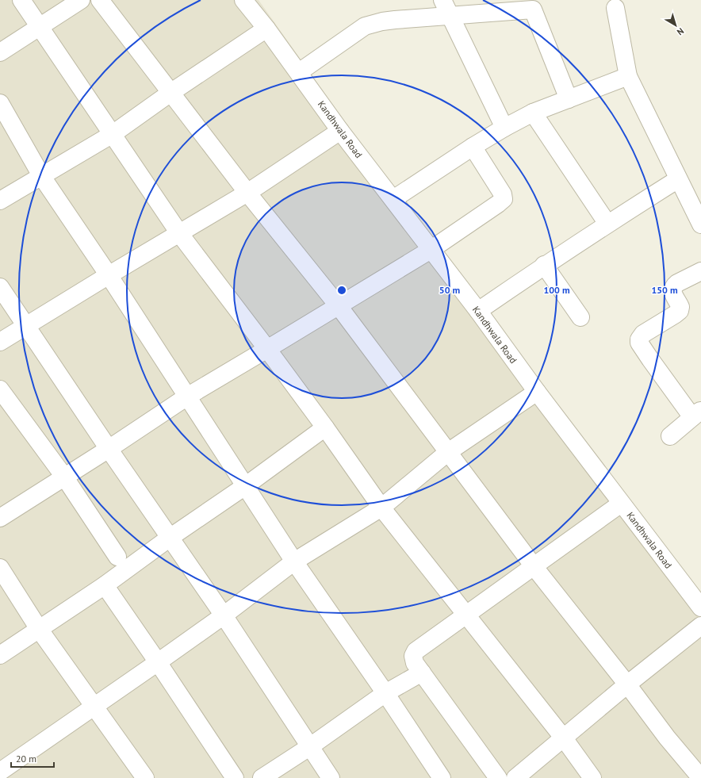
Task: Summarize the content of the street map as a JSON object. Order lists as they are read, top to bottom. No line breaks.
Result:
{"streets":{"street":["Kandhwala Road"]},"scale_bar":"20 m","north":"bottom right","rings":["50 m","100 m","150 m"]}
